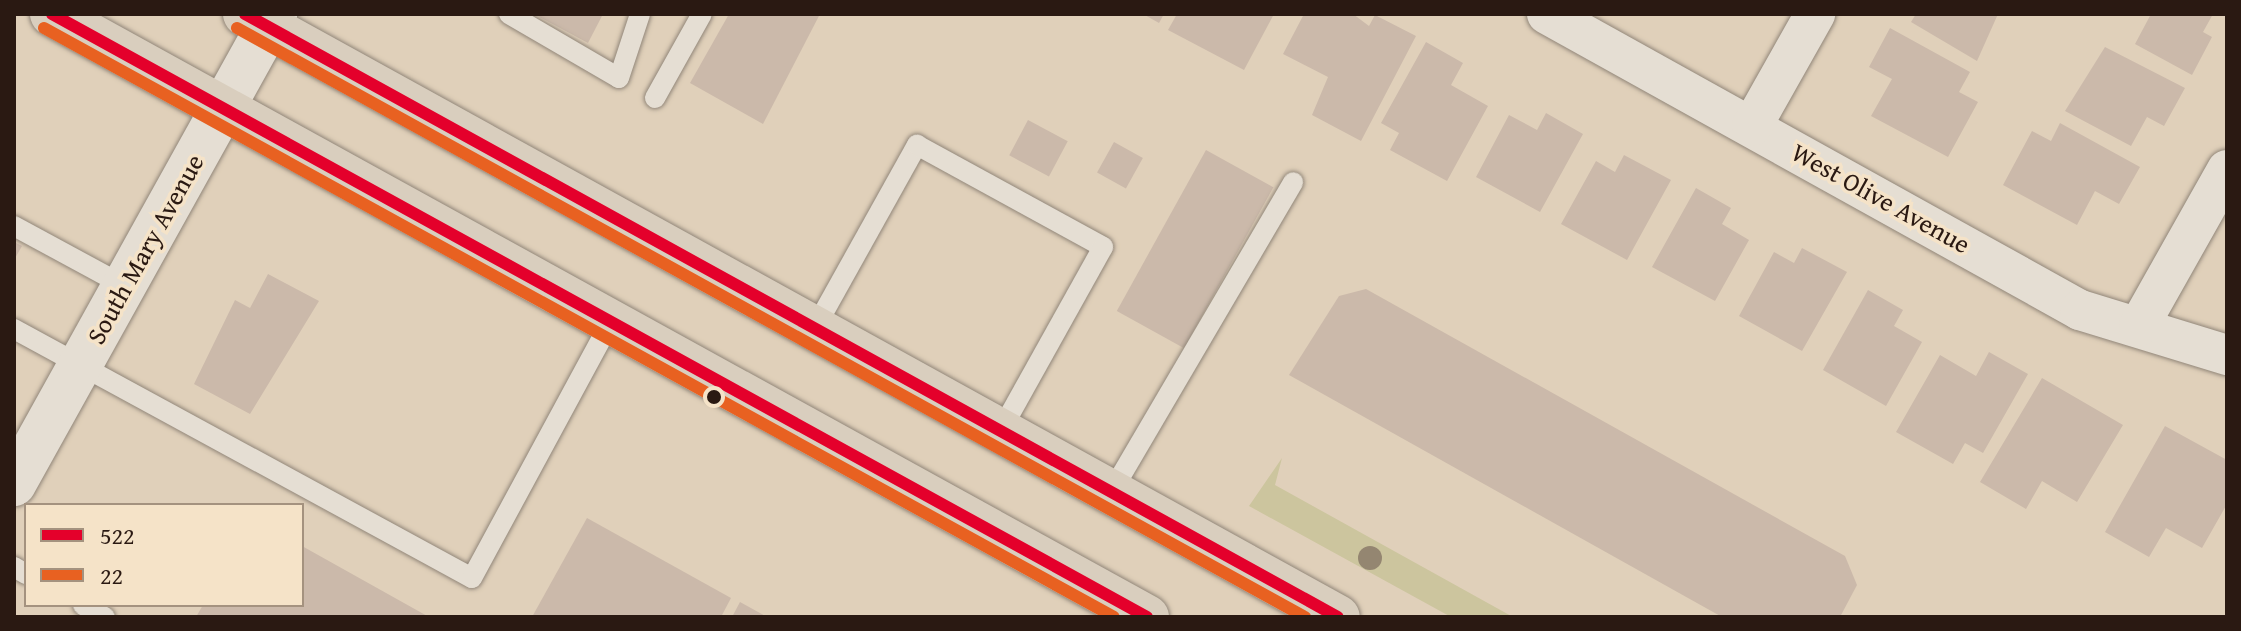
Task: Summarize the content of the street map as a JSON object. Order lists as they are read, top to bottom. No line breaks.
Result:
{"streets":{"main road":["South Mary Avenue"],"street":["West Olive Avenue"]},"lines":["transit line 522","transit line 22"],"legend":["522","22"]}
